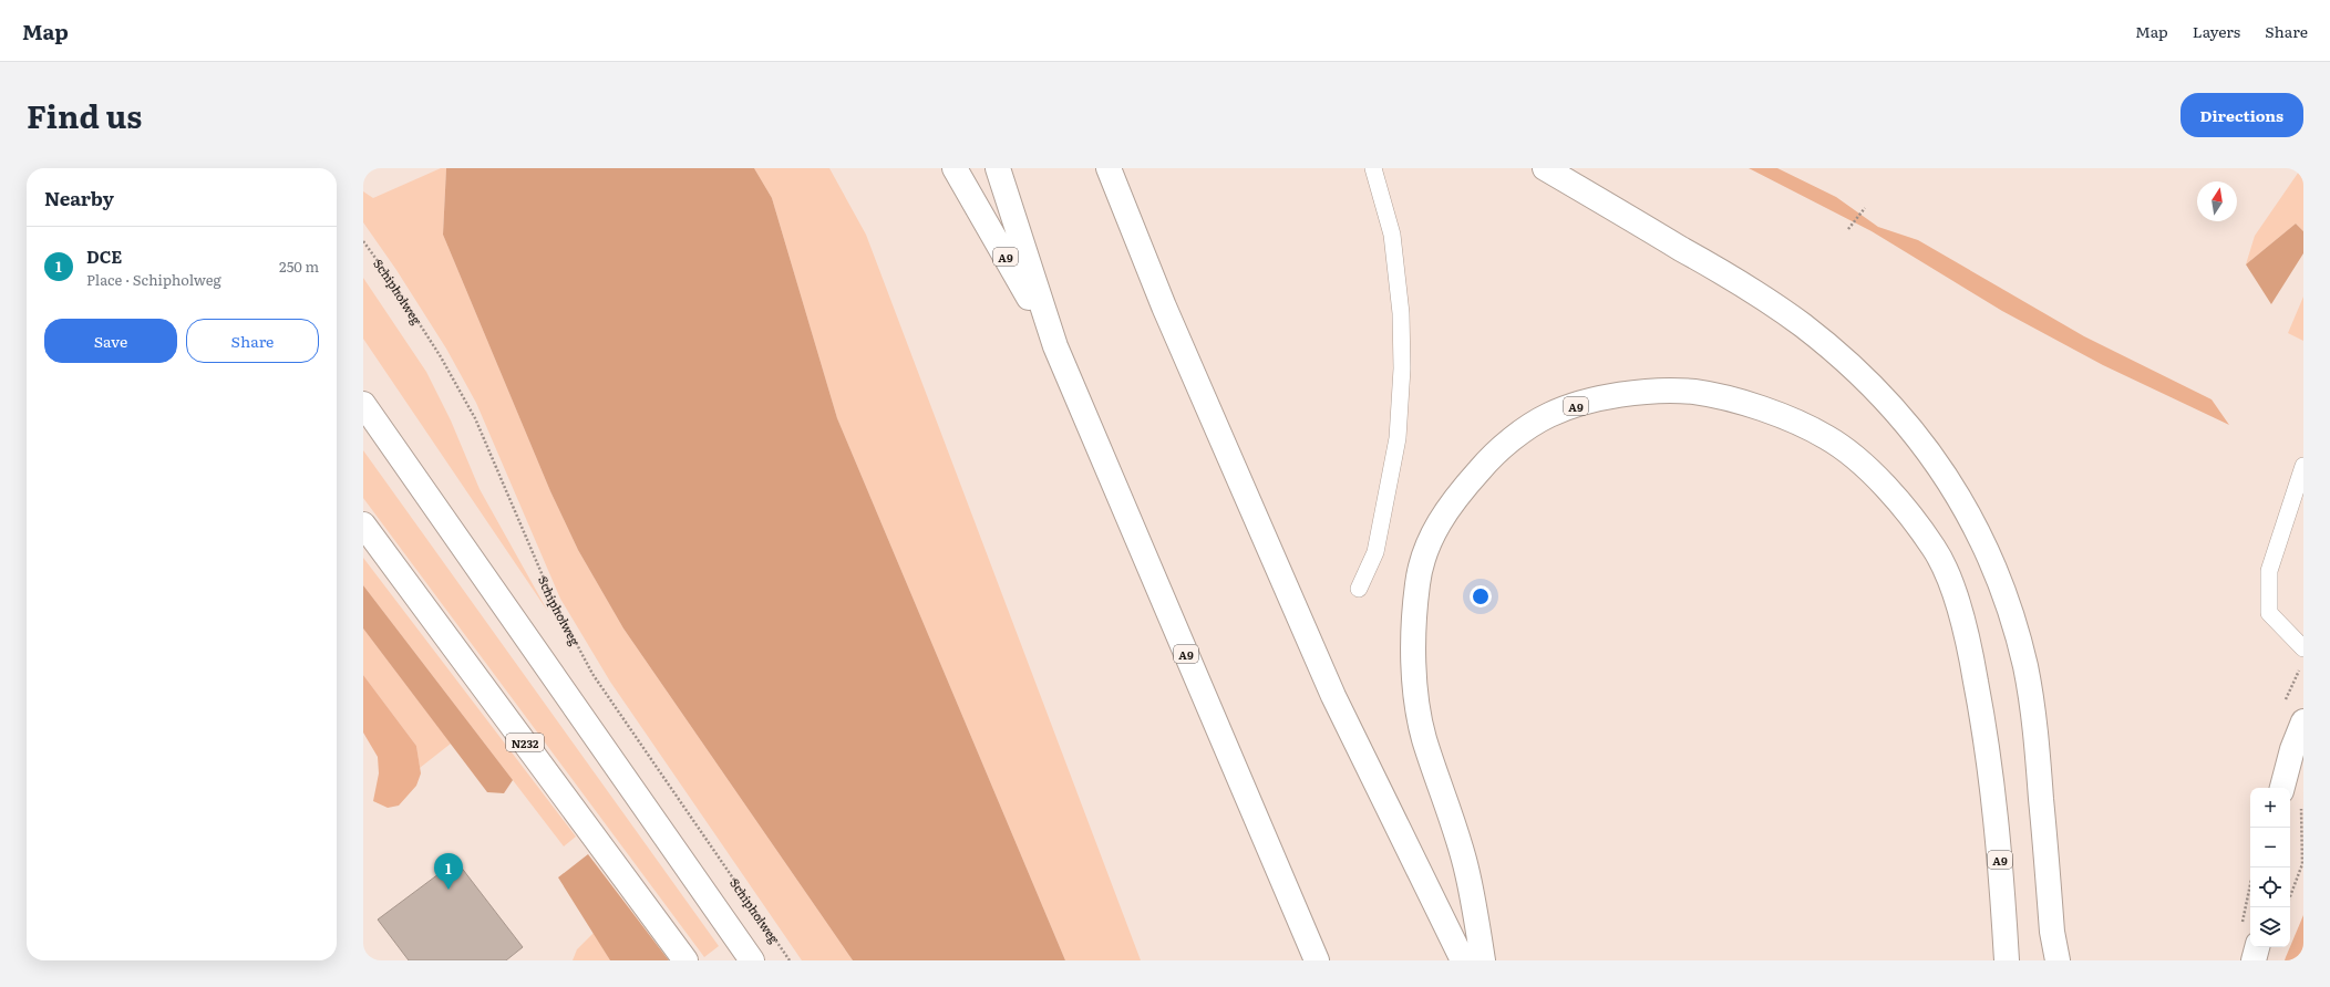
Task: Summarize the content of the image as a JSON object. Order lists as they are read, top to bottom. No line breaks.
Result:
{"streets":{"main road":["A9","N232"],"path":["Schipholweg"]},"north":"top","page":{"header":"Map","nav":["Map","Layers","Share"],"title":"Find us","buttons":["Directions",["Save","Share"]],"heading":"Nearby","list":[{"mark":"1","name":"DCE","note":"Place · Schipholweg","value":"250 m"}],"map_buttons":["+","−"],"pins":"1"}}
